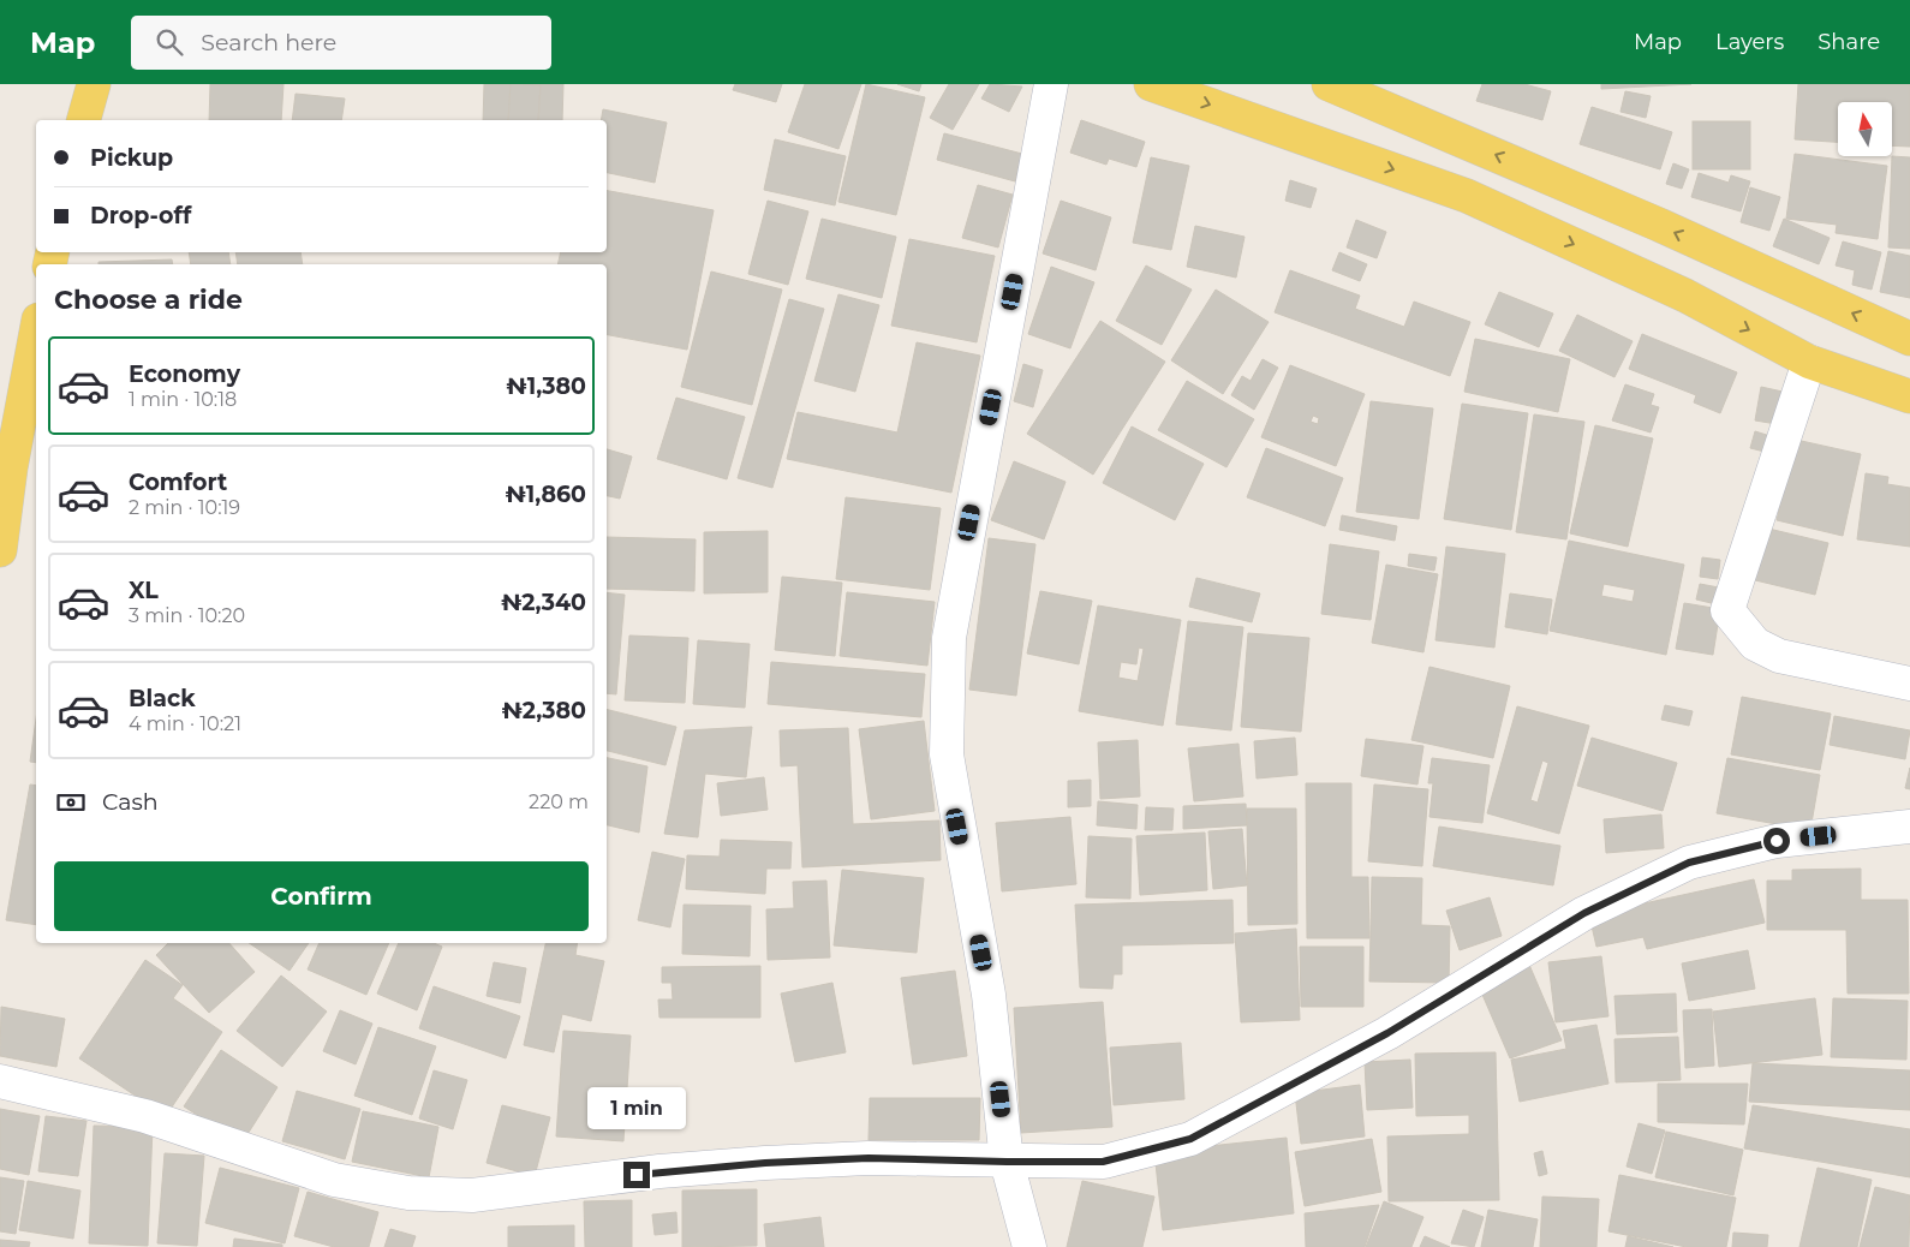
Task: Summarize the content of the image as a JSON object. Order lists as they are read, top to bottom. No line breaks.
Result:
{"north":"top","page":{"header":"Map","search":"Search here","nav":["Map","Layers","Share"],"banner":["Pickup","Drop-off"],"heading":"Choose a ride","list":[{"name":"Economy","note":"1 min · 10:18","value":"₦1,380"},{"name":"Comfort","note":"2 min · 10:19","value":"₦1,860"},{"name":"XL","note":"3 min · 10:20","value":"₦2,340"},{"name":"Black","note":"4 min · 10:21","value":"₦2,380"}],"pay":["Cash","220 m"],"buttons":"Confirm","bubble":"1 min"}}
